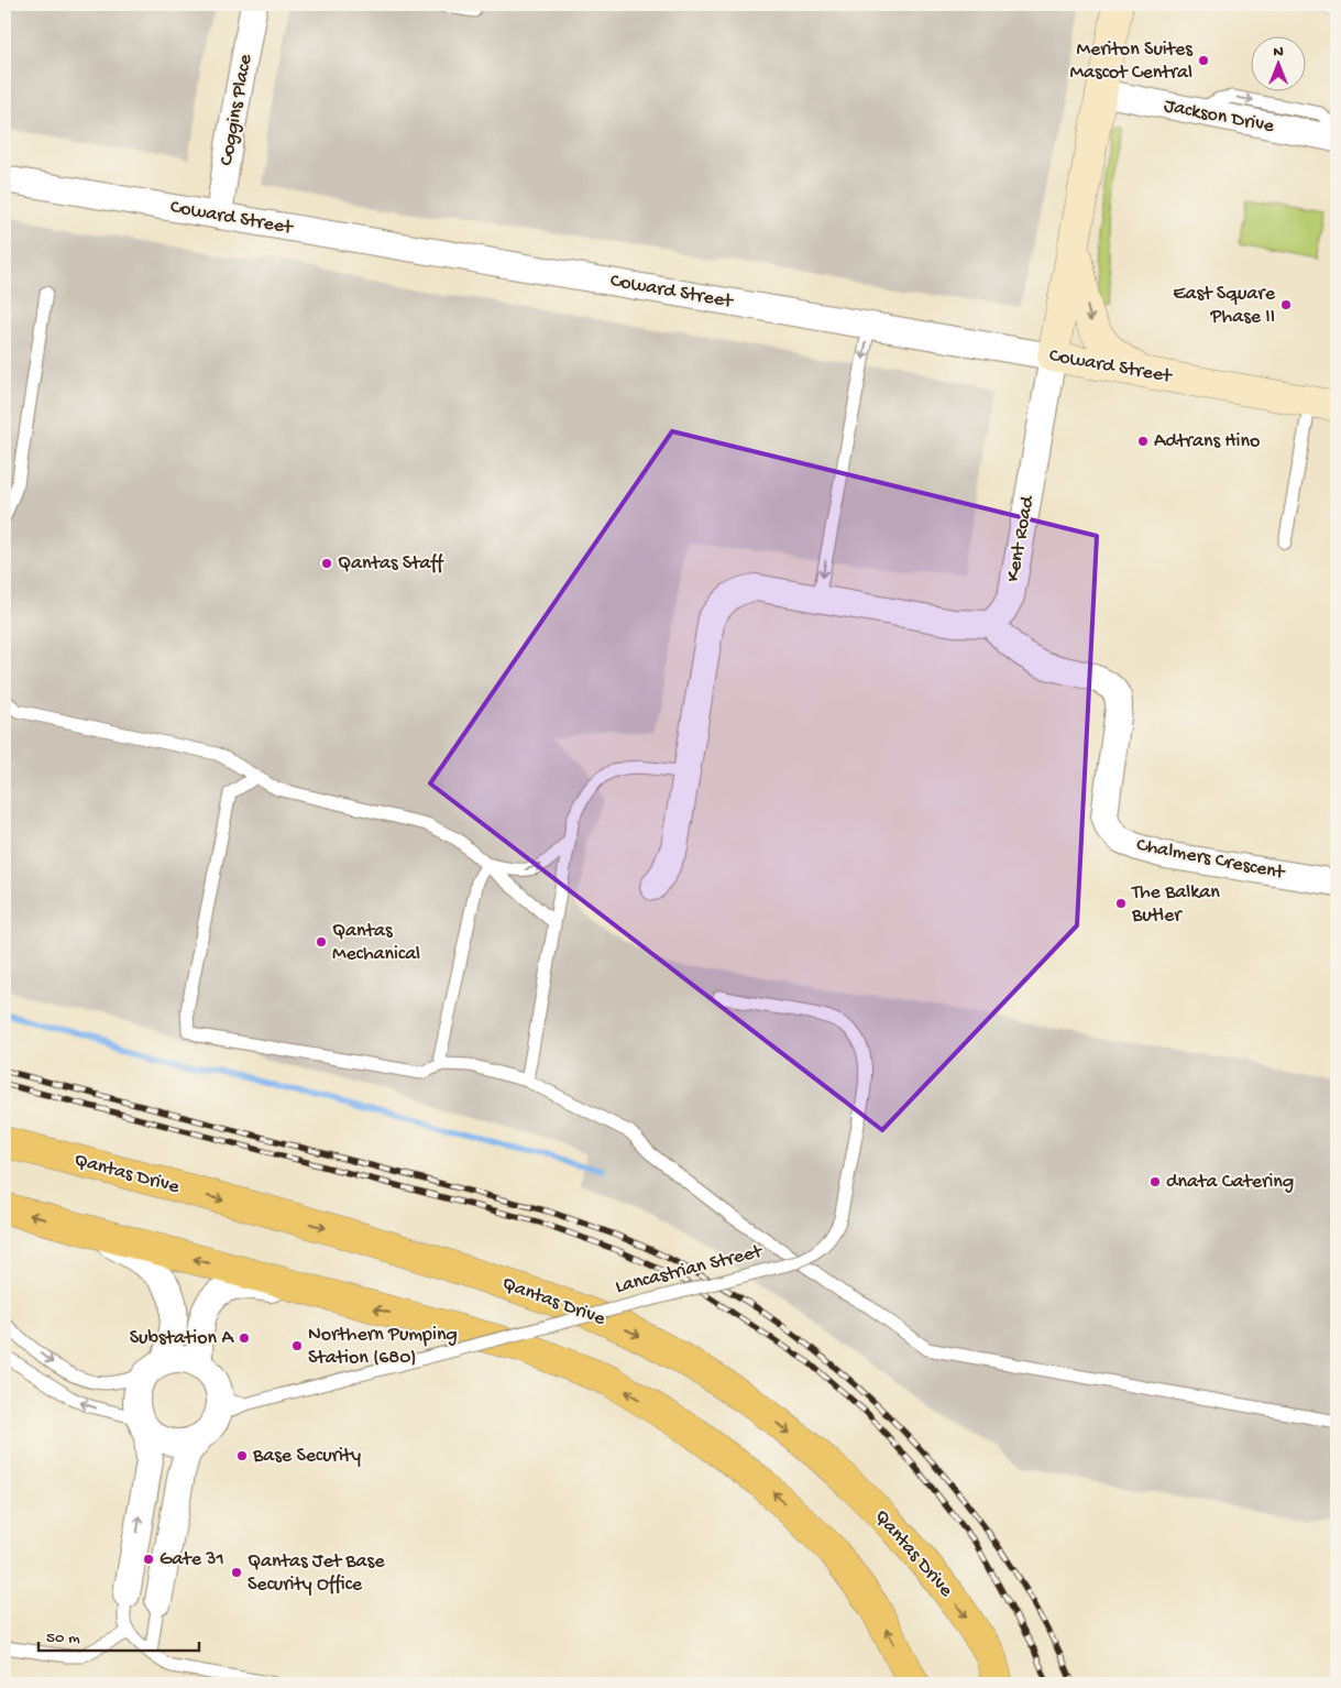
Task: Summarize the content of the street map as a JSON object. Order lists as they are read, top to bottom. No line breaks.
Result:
{"streets":{"highway":["Qantas Drive"],"main road":["Coward Street","Kent Road"],"street":["Coggins Place","Jackson Drive","Chalmers Crescent"],"lane":["Lancastrian Street"]},"crossings":[["Coggins Place","Coward Street"],["Jackson Drive","Kent Road"],["Coward Street","Kent Road"],["Kent Road","Chalmers Crescent"]],"places":["Meriton Suites Mascot Central","East Square Phase II","Adtrans Hino","Qantas Staff","The Balkan Butler","Qantas Mechanical","dnata Catering","Substation A","Northern Pumping Station (680)","Base Security","Gate 31","Qantas Jet Base Security Office"],"scale_bar":"50 m","north":"top"}
